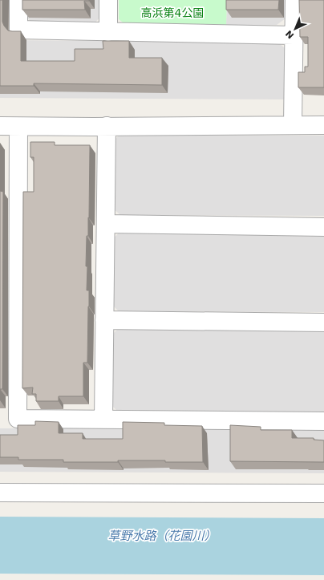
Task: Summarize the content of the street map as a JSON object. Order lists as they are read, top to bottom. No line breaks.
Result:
{"water":["草野水路（花園川）"],"parks":["高浜第4公園"],"north":"bottom left"}
